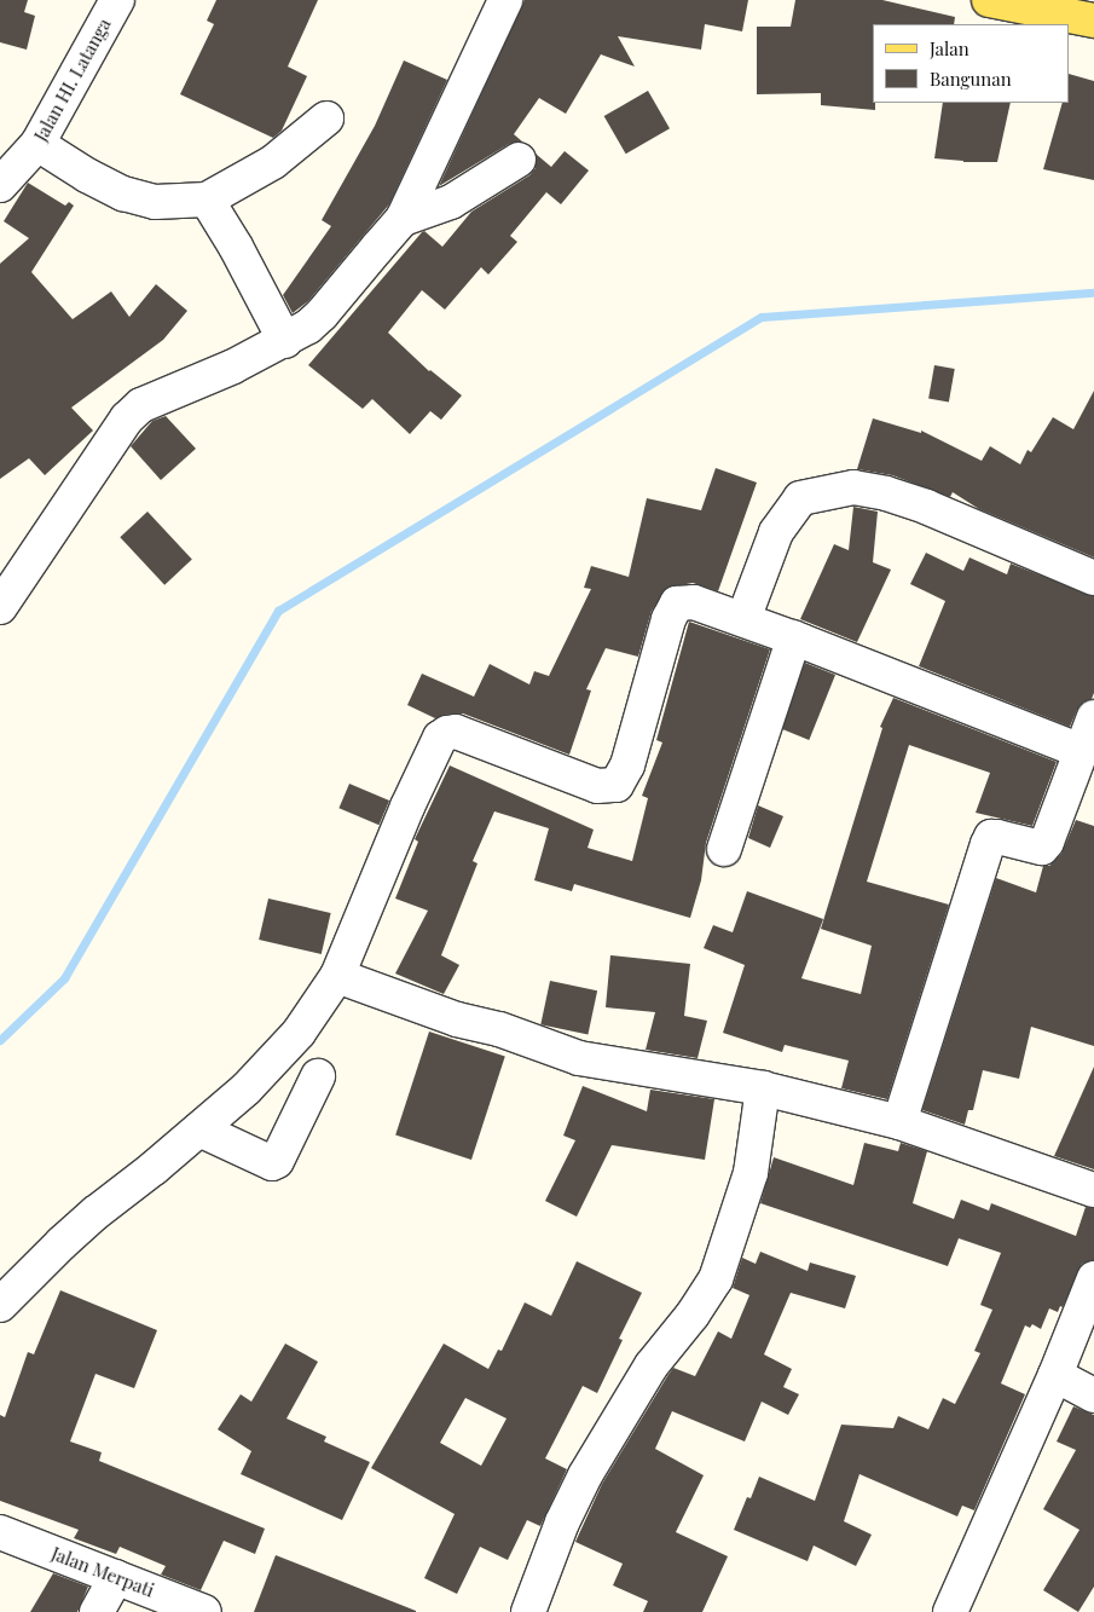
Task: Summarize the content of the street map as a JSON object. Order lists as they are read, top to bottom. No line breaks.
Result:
{"streets":{"street":["Jalan HI. Latanga","Jalan Merpati"]},"legend":["Jalan","Bangunan"]}
